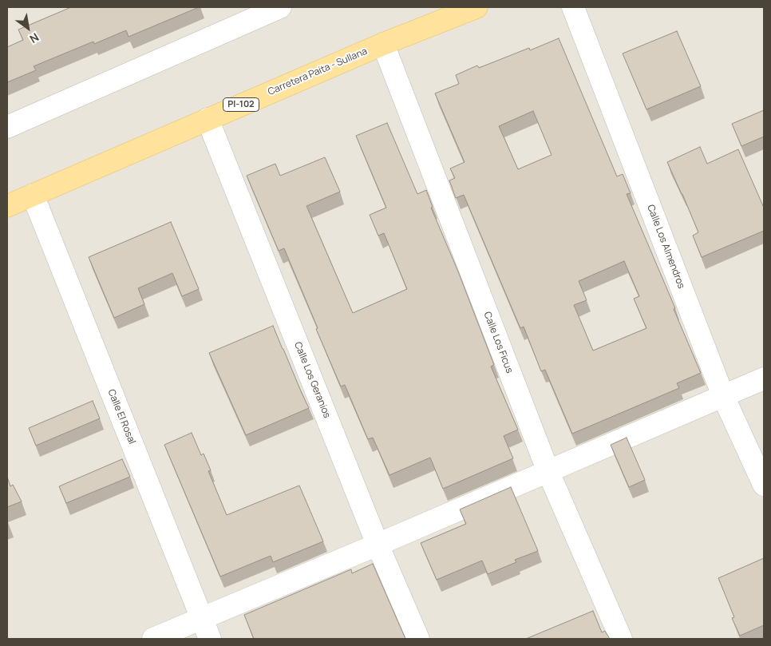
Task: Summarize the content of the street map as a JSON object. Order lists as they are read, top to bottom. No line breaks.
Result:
{"streets":{"main road":["Carretera Paita - Sullana","PI-102"],"street":["Calle Los Almendros","Calle Los Ficus","Calle Los Geranios","Calle El Rosal"]},"crossings":[["Carretera Paita - Sullana","Calle Los Ficus"],["Carretera Paita - Sullana","Calle Los Geranios"],["Carretera Paita - Sullana","Calle El Rosal"]],"north":"bottom right"}
